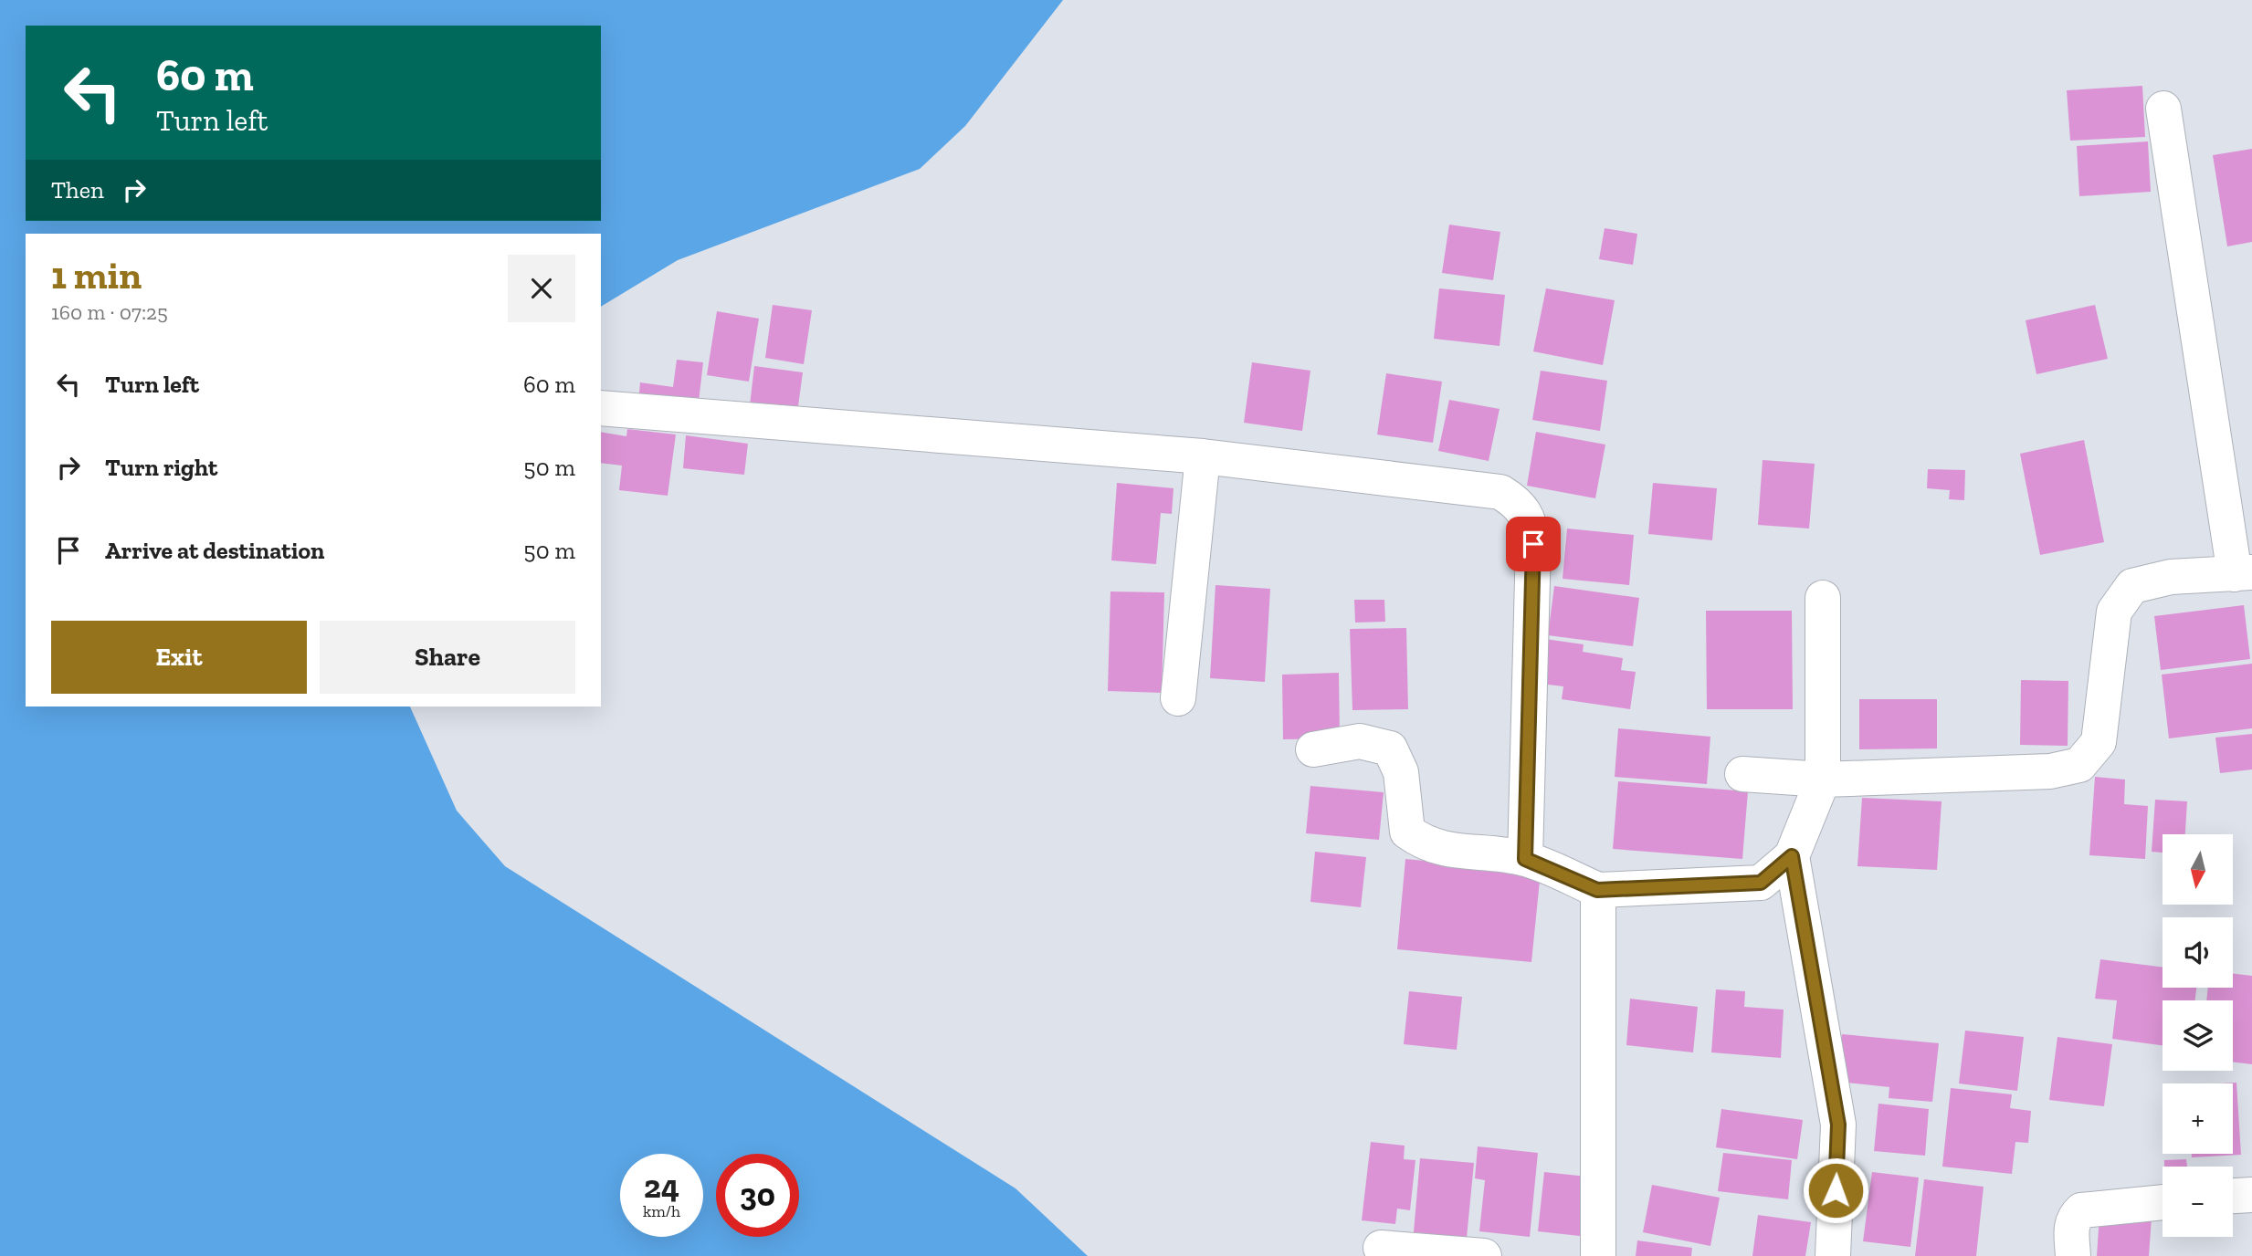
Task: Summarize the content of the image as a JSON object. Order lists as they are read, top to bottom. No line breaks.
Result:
{"north":"bottom","page":{"turn":["60 m","Turn left"],"then":"Then","heading":["1 min","160 m · 07:25"],"list":[{"name":"Turn left","value":"60 m"},{"name":"Turn right","value":"50 m"},{"name":"Arrive at destination","value":"50 m"}],"buttons":["Exit","Share"],"map_buttons":["+","−"],"speed":"24 km/h","limit":"30"}}
